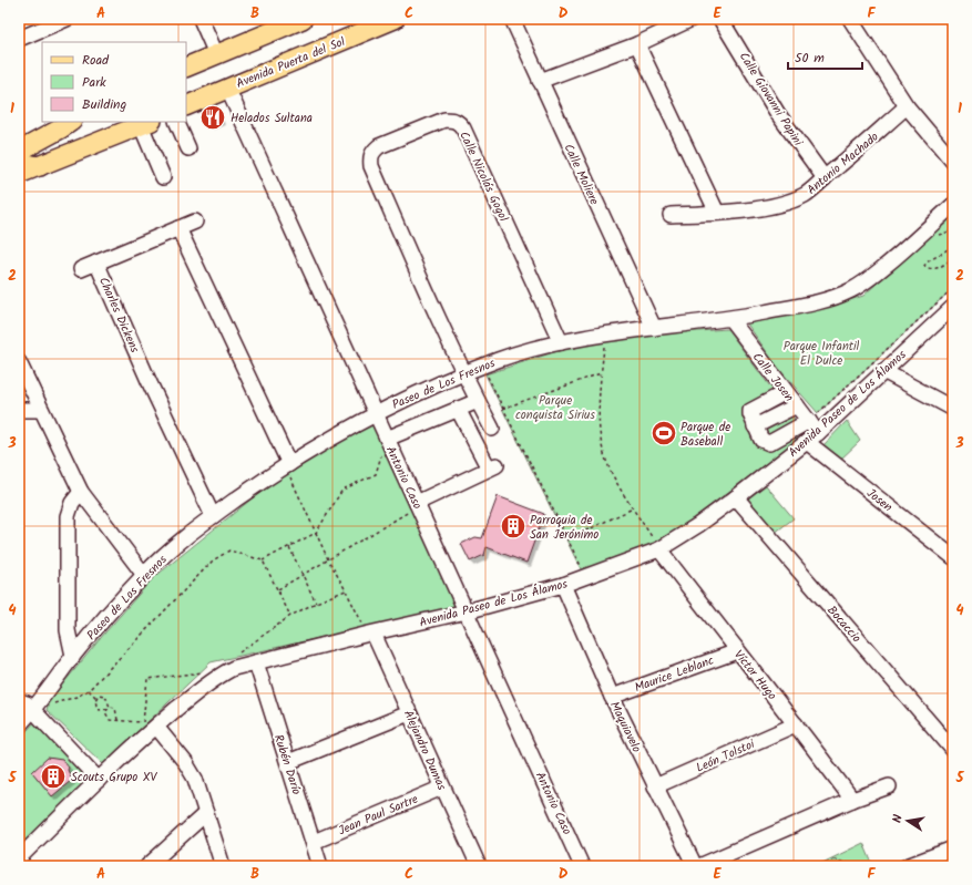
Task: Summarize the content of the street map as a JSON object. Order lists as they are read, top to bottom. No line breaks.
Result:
{"streets":{"main road":["Avenida Puerta del Sol"],"street":["Calle Giovanni Papini","Antonio Machado","Calle Moliere","Calle Nicolás Gogol","Charles Dickens","Calle Josen","Paseo de Los Fresnos","Avenida Paseo de Los Álamos","Antonio Caso","Josen","Bocaccio","Maurice Leblanc","Víctor Hugo","Maquiavelo","Alejandro Dumas","León Tolstoi","Rubén Darío","Jean Paul Sartre"]},"crossings":[["Avenida Puerta del Sol","Antonio Caso"],["Calle Giovanni Papini","Antonio Machado"],["Calle Moliere","Paseo de Los Fresnos"],["Calle Nicolás Gogol","Paseo de Los Fresnos"],["Charles Dickens","Paseo de Los Fresnos"],["Calle Josen","Paseo de Los Fresnos"],["Calle Josen","Avenida Paseo de Los Álamos"],["Paseo de Los Fresnos","Antonio Caso"],["Avenida Paseo de Los Álamos","Antonio Caso"],["Avenida Paseo de Los Álamos","Josen"],["Avenida Paseo de Los Álamos","Bocaccio"],["Avenida Paseo de Los Álamos","Víctor Hugo"],["Avenida Paseo de Los Álamos","Maquiavelo"],["Avenida Paseo de Los Álamos","Alejandro Dumas"],["Avenida Paseo de Los Álamos","Rubén Darío"],["Maurice Leblanc","Víctor Hugo"],["Maurice Leblanc","Maquiavelo"],["Víctor Hugo","León Tolstoi"],["Maquiavelo","León Tolstoi"],["Alejandro Dumas","Jean Paul Sartre"],["Rubén Darío","Jean Paul Sartre"]],"parks":["Parque Infantil El Dulce","Parque conquista Sirius"],"places":{"restaurant":["Helados Sultana"],"sports":["Parque de Baseball"],"building":["Parroquia de San Jerónimo","Scouts Grupo XV"]},"legend":["Road","Park","Building"],"scale_bar":"50 m","north":"left","grid":{"columns":["A","B","C","D","E","F"],"rows":["1","2","3","4","5"]}}
